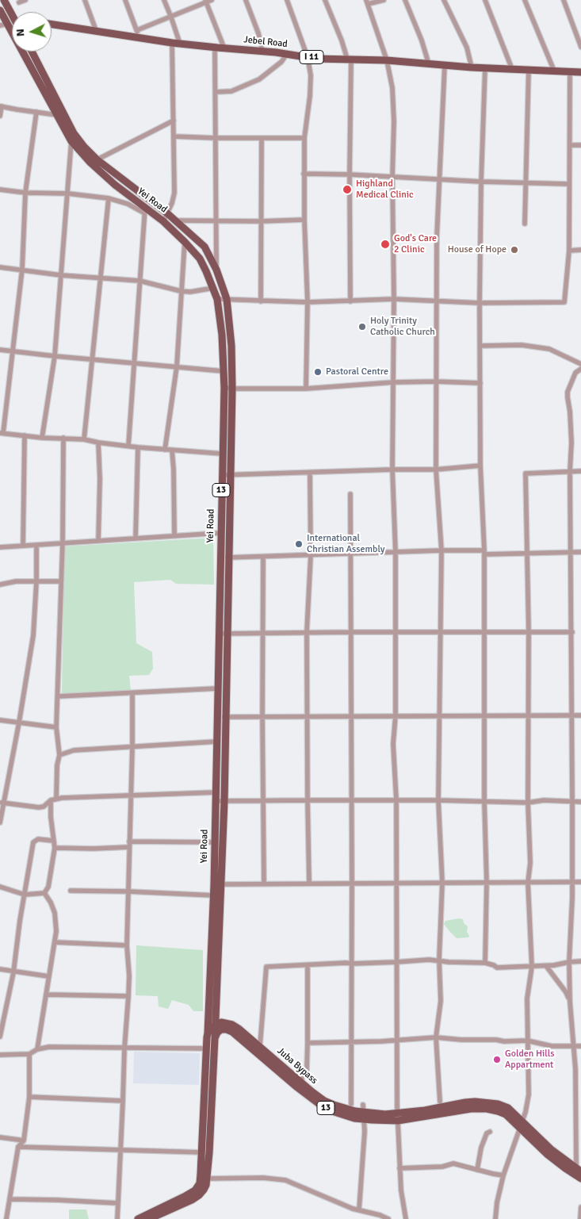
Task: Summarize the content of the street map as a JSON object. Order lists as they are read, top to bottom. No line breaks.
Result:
{"streets":{"main road":["Jebel Road","I 11","Yei Road","13","Juba Bypass"]},"crossings":[["Yei Road","Juba Bypass"]],"places":["Highland Medical Clinic","God's Care 2 Clinic","House of Hope","Holy Trinity Catholic Church","Pastoral Centre","International Christian Assembly","Golden Hills Appartment"],"north":"left"}
